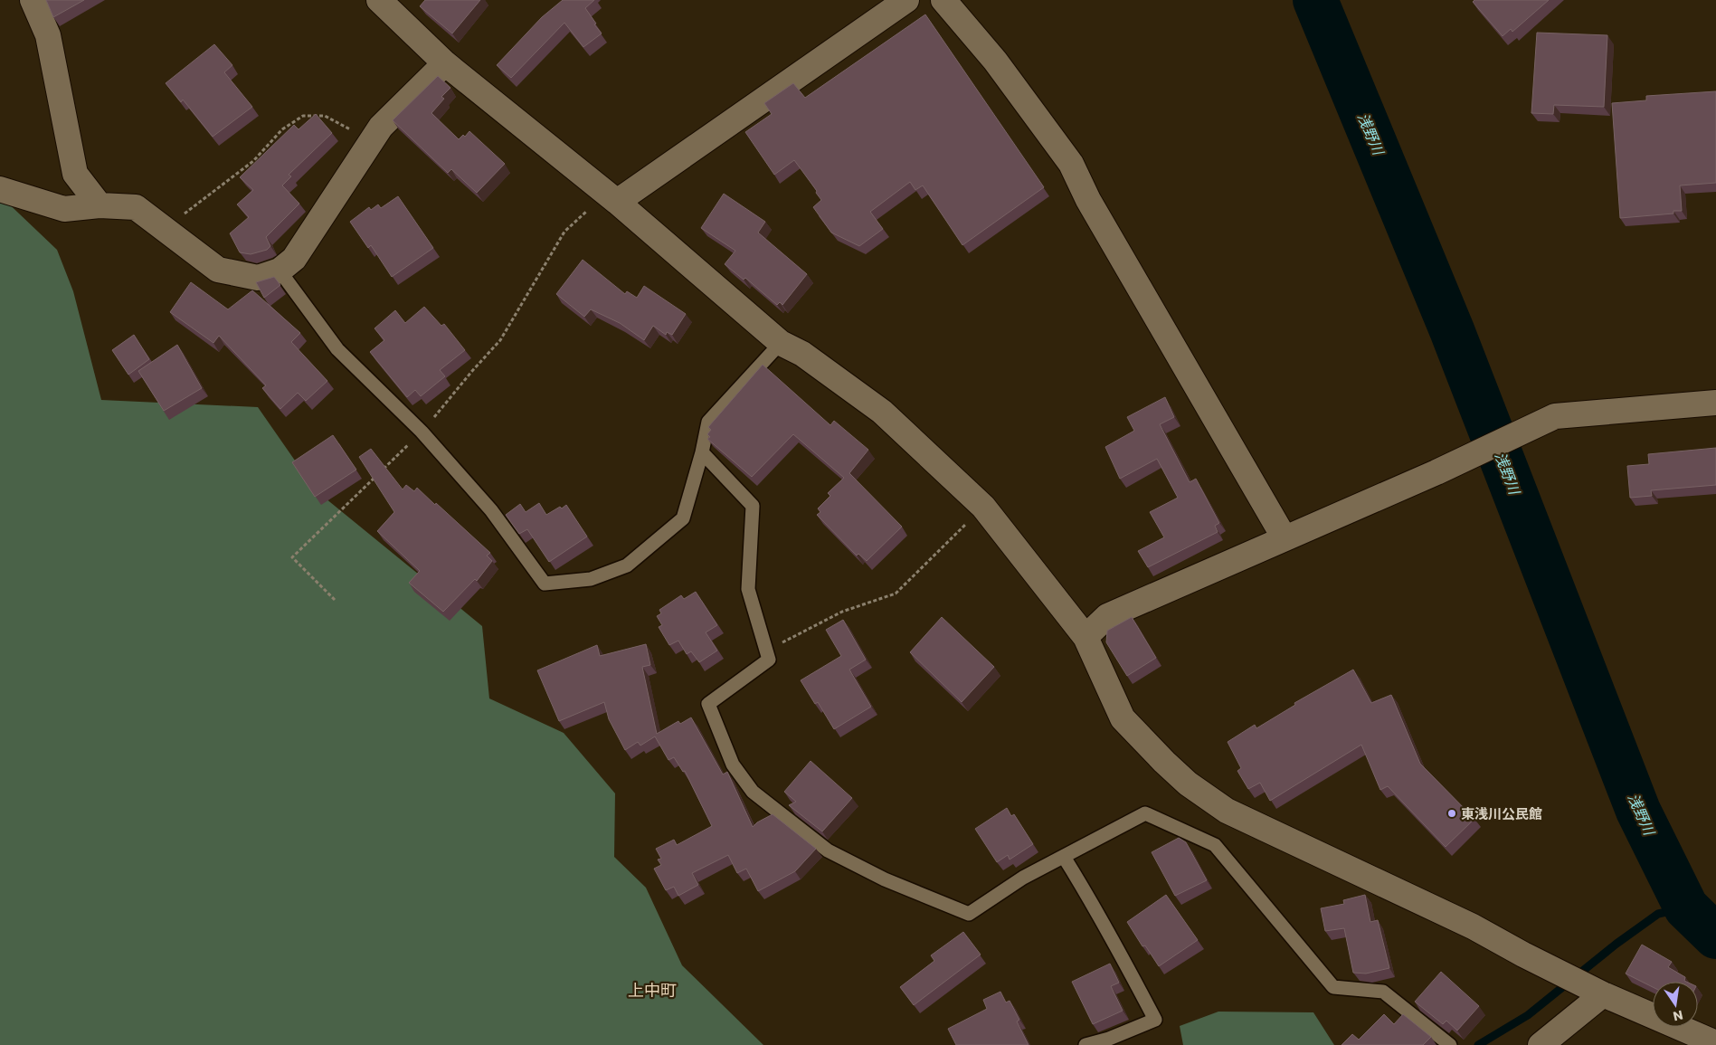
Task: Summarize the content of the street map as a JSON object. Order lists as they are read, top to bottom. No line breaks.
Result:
{"districts":["上中町"],"water":["浅野川"],"places":["東浅川公民館"],"north":"bottom"}
